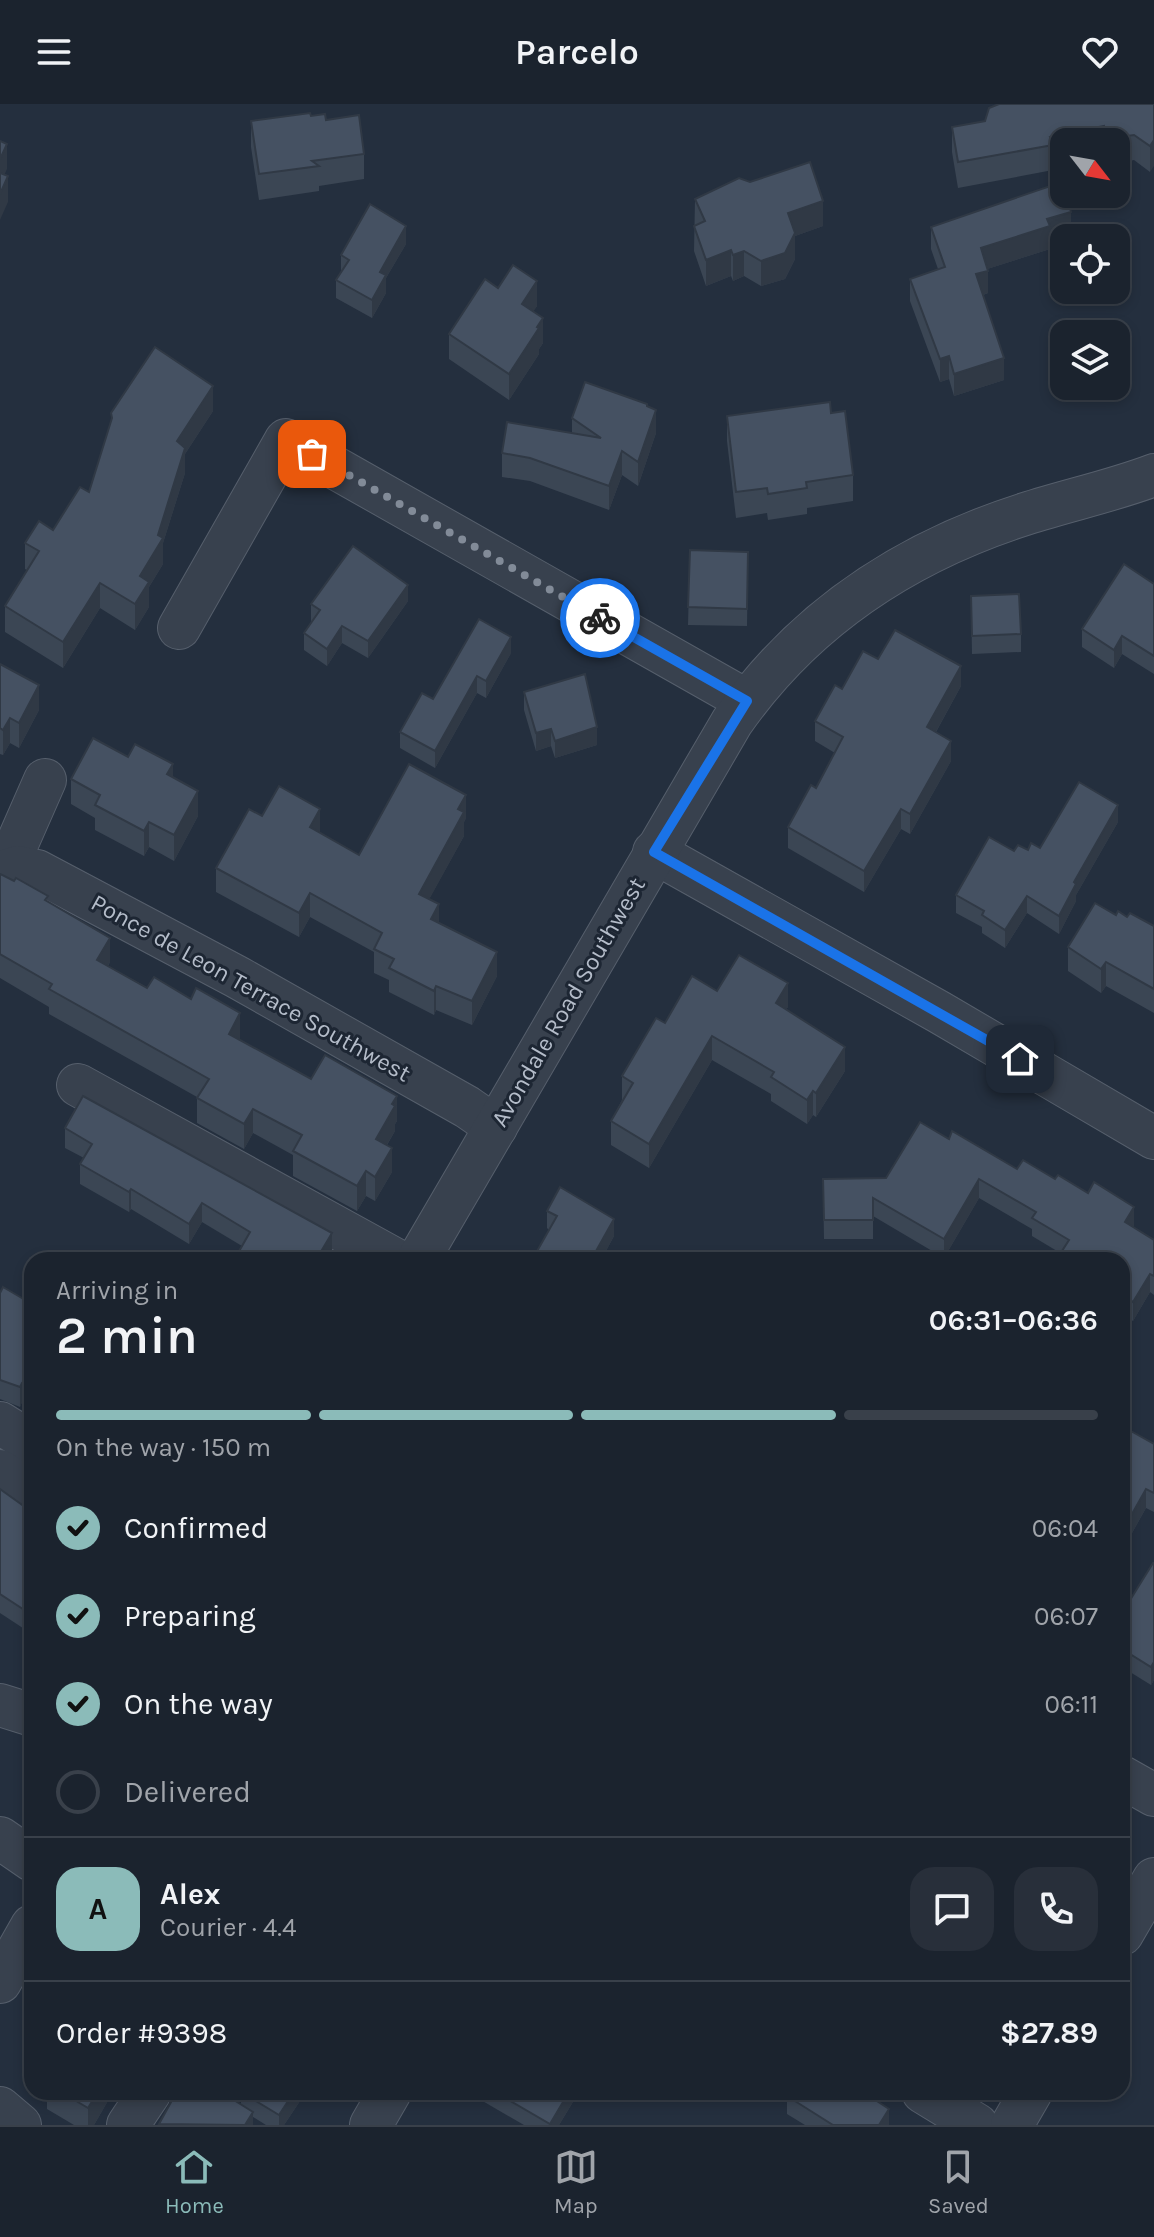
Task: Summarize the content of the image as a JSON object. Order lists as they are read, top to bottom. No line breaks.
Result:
{"streets":{"street":["Ponce de Leon Terrace Southwest","Avondale Road Southwest"]},"crossings":[["Ponce de Leon Terrace Southwest","Avondale Road Southwest"]],"north":"bottom right","page":{"header":"Parcelo","heading":["2 min","Arriving in","06:31–06:36"],"panel":["Alex","Courier · 4.4","Order #9398","$27.89"],"bar":"On the way · 150 m","list":[["Confirmed","06:04"],["Preparing","06:07"],["On the way","06:11"],"Delivered"],"round":"A","tabs":["Home","Map","Saved"]}}
